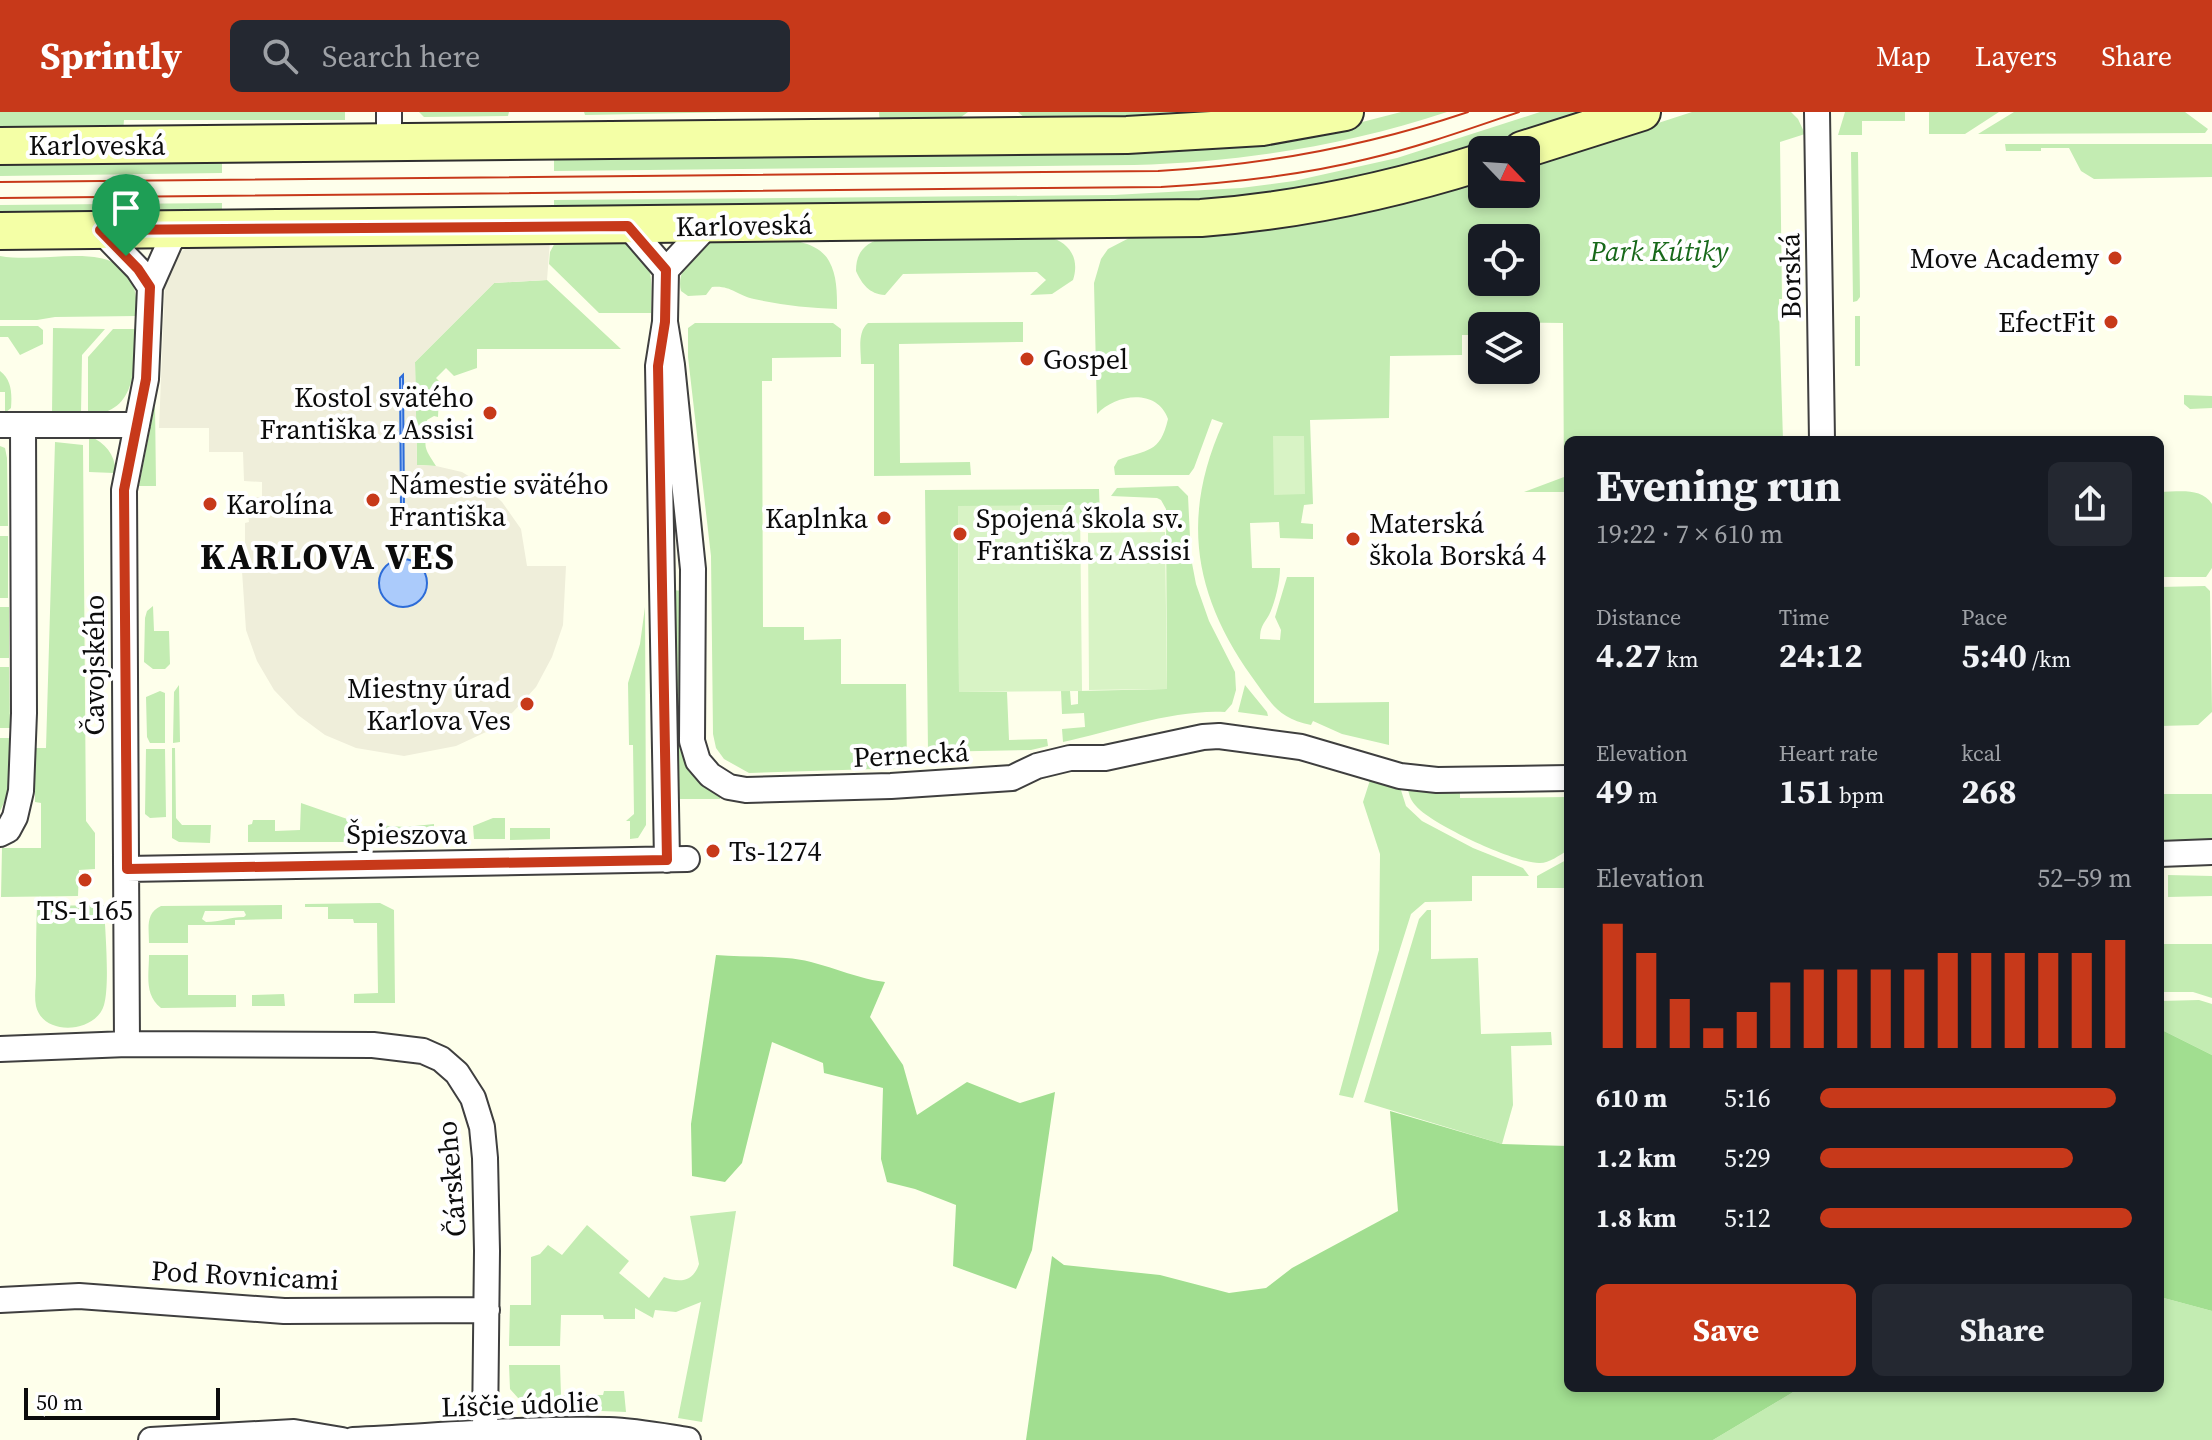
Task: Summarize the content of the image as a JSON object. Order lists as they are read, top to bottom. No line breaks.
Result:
{"streets":{"main road":["Karloveská"],"street":["Borská","Čavojského","Pernecká","Špieszova","Čárskeho","Pod Rovnicami","Líščie údolie"]},"crossings":[["Čavojského","Špieszova"],["Čavojského","Čárskeho"],["Pernecká","Špieszova"],["Čárskeho","Pod Rovnicami"],["Čárskeho","Líščie údolie"]],"districts":["KARLOVA VES"],"parks":["Park Kútiky"],"places":["Move Academy","EfectFit","Gospel","Kostol svätého Františka z Assisi","Námestie svätého Františka","Karolína","Kaplnka","Spojená škola sv. Františka z Assisi","Materská škola Borská 4","Miestny úrad Karlova Ves","Ts-1274","TS-1165"],"scale_bar":"50 m","north":"bottom right","page":{"header":"Sprintly","search":"Search here","nav":["Map","Layers","Share"],"heading":["Evening run","19:22 · 7 × 610 m"],"stats":[["Distance","4.27 km"],["Time","24:12"],["Pace","5:40 /km"],["Elevation","49 m"],["Heart rate","151 bpm"],["kcal","268"]],"chart":["Elevation","52–59 m"],"list":[{"name":"610 m","note":"5:16"},{"name":"1.2 km","note":"5:29"},{"name":"1.8 km","note":"5:12"}],"buttons":["Save","Share"],"scale":"50 m"}}
